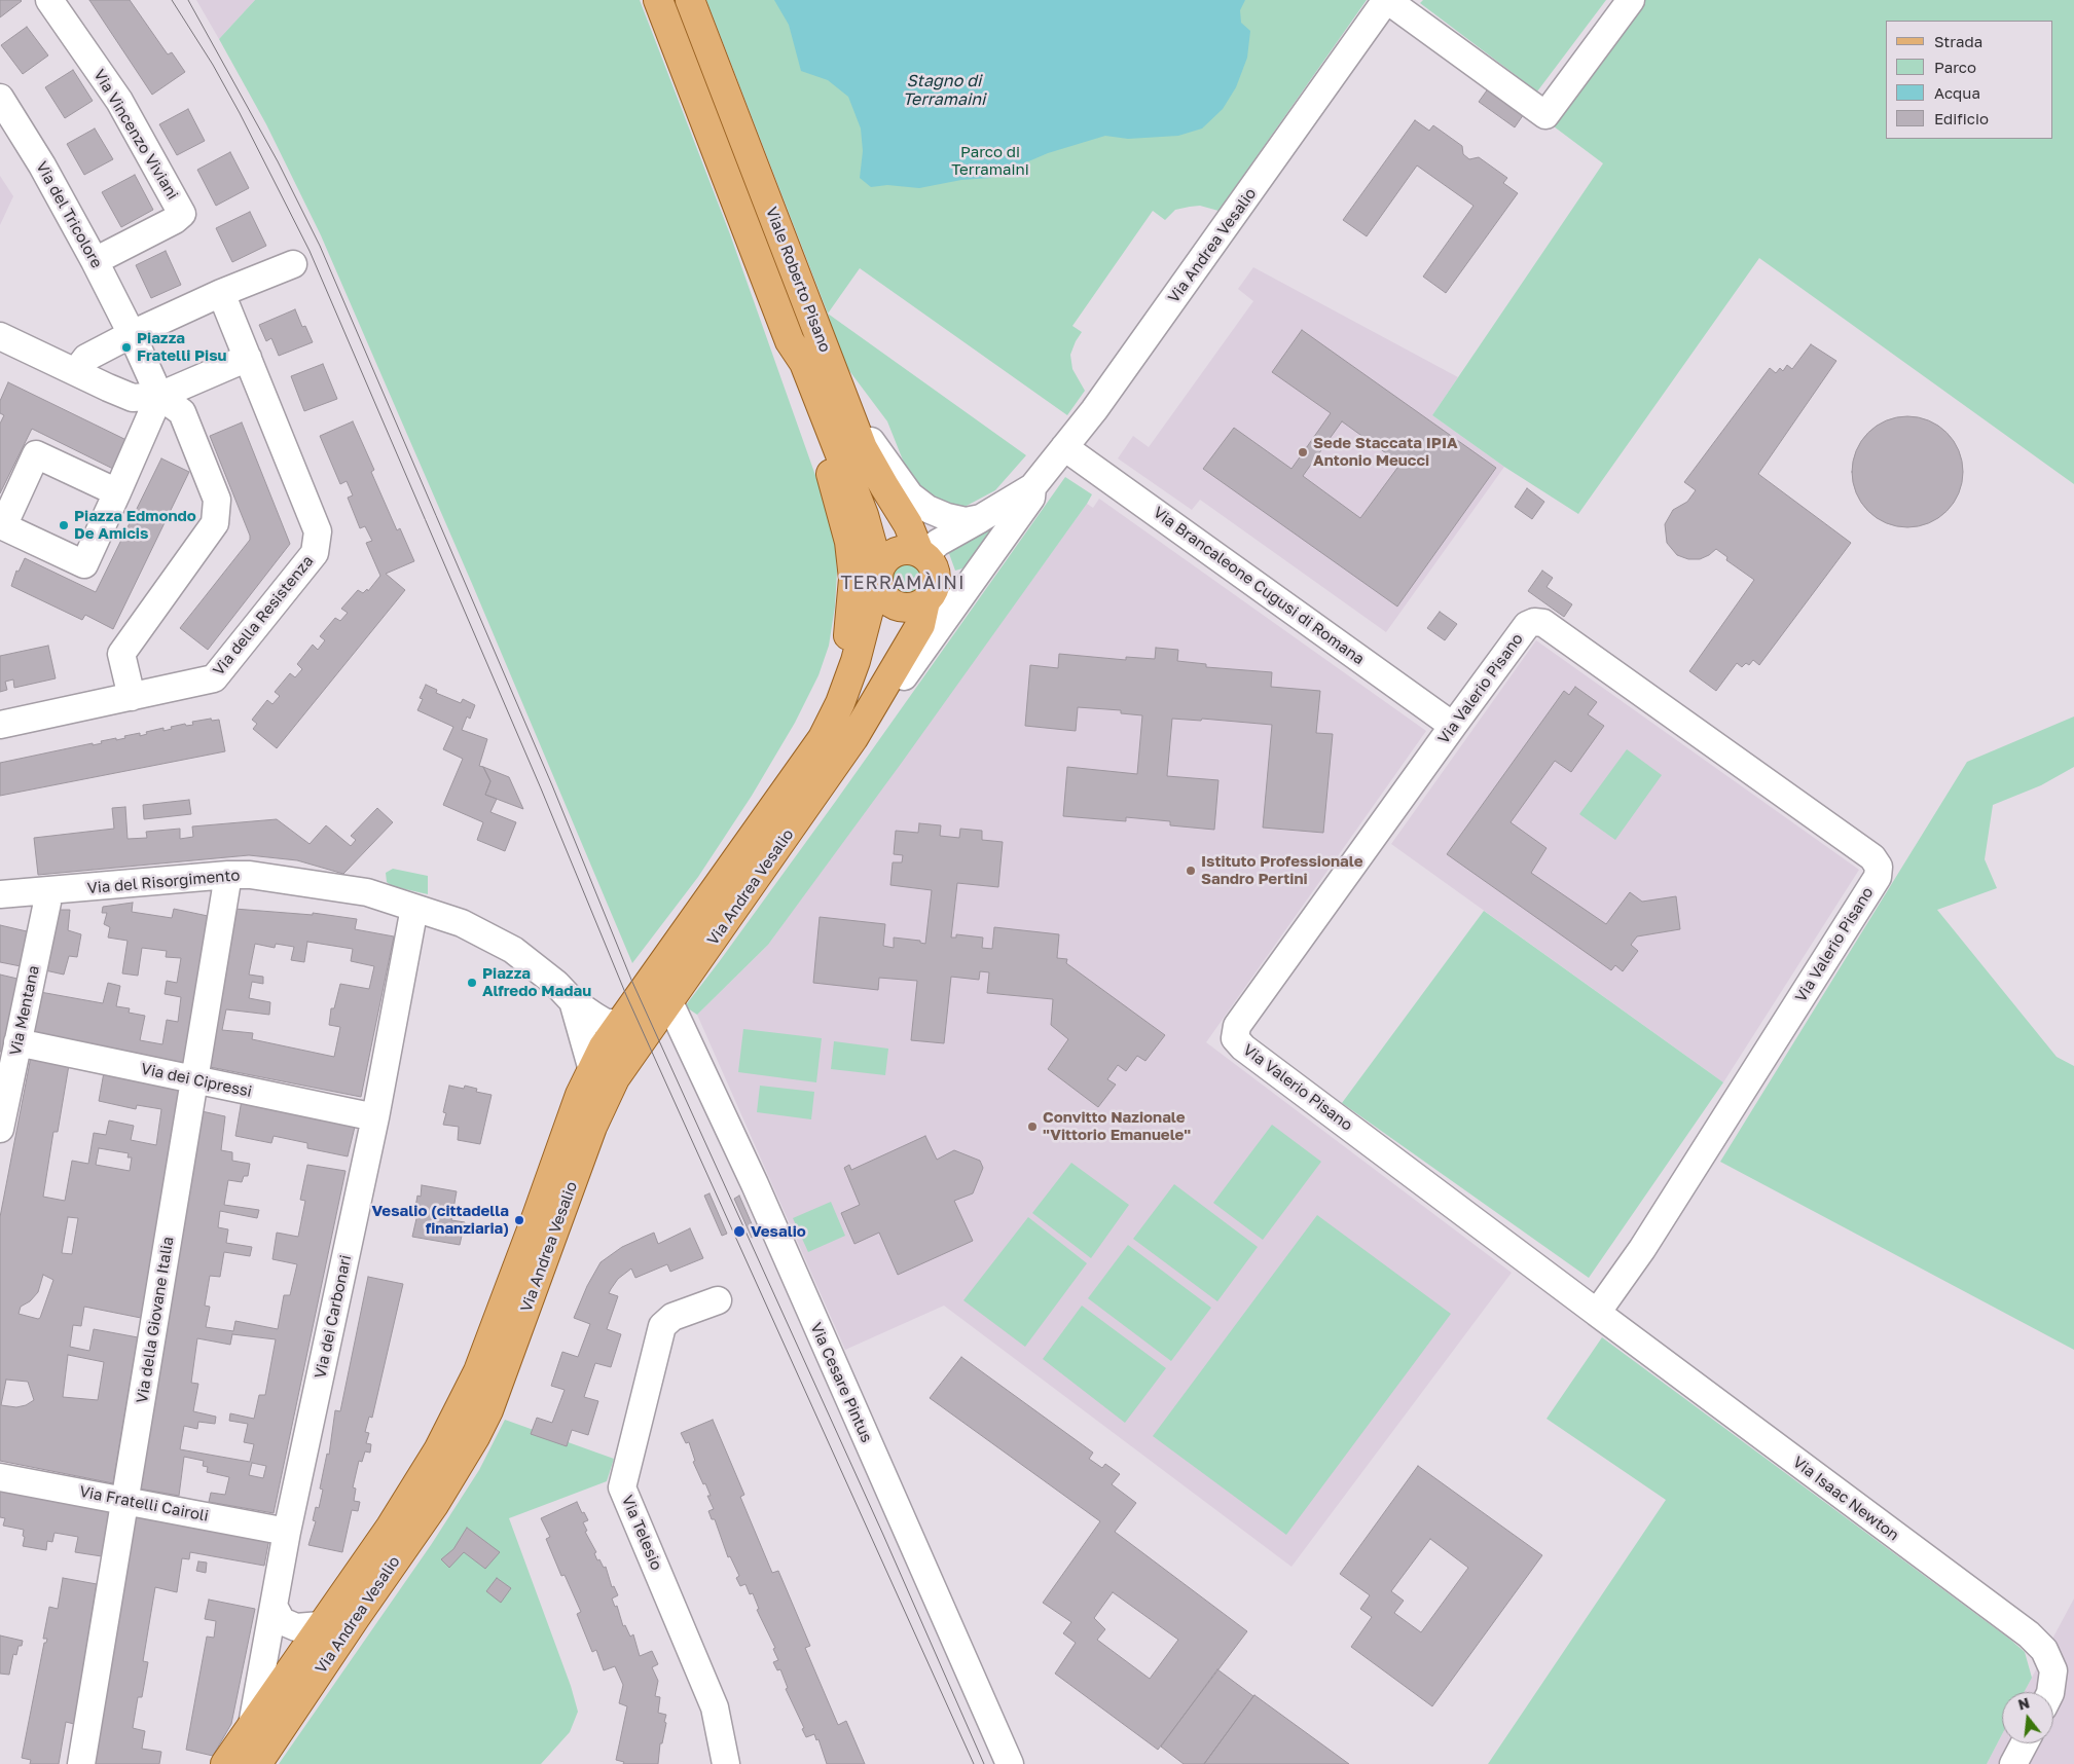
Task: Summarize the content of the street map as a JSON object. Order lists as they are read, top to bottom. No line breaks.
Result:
{"streets":{"main road":["Via Andrea Vesalio","Viale Roberto Pisano"],"street":["Via Vincenzo Viviani","Via del Tricolore","Via Brancaleone Cugusi di Romana","Via della Resistenza","Via Valerio Pisano","Via del Risorgimento","Via Mentana","Via dei Cipressi","Via dei Carbonari","Via della Giovane Italia","Via Cesare Pintus","Via Isaac Newton","Via Fratelli Cairoli","Via Telesio"]},"crossings":[["Via Vincenzo Viviani","Via del Tricolore"],["Via Andrea Vesalio","Viale Roberto Pisano"],["Via Andrea Vesalio","Via Brancaleone Cugusi di Romana"],["Via Andrea Vesalio","Via del Risorgimento"],["Via Andrea Vesalio","Via dei Carbonari"],["Via Andrea Vesalio","Via Cesare Pintus"],["Via Brancaleone Cugusi di Romana","Via Valerio Pisano"],["Via Valerio Pisano","Via Isaac Newton"],["Via del Risorgimento","Via Mentana"],["Via del Risorgimento","Via dei Carbonari"],["Via del Risorgimento","Via della Giovane Italia"],["Via Mentana","Via dei Cipressi"],["Via dei Cipressi","Via dei Carbonari"],["Via dei Cipressi","Via della Giovane Italia"],["Via dei Carbonari","Via Fratelli Cairoli"],["Via della Giovane Italia","Via Fratelli Cairoli"]],"districts":["TERRAMÀINI"],"water":["Stagno di Terramaini"],"parks":["Parco di Terramaini"],"places":["Piazza Fratelli Pisu","Sede Staccata IPIA Antonio Meucci","Piazza Edmondo De Amicis","Istituto Professionale Sandro Pertini","Piazza Alfredo Madau","Convitto Nazionale \"Vittorio Emanuele\"","Vesalio (cittadella finanziaria)","Vesalio"],"legend":["Strada","Parco","Acqua","Edificio"],"north":"top"}
